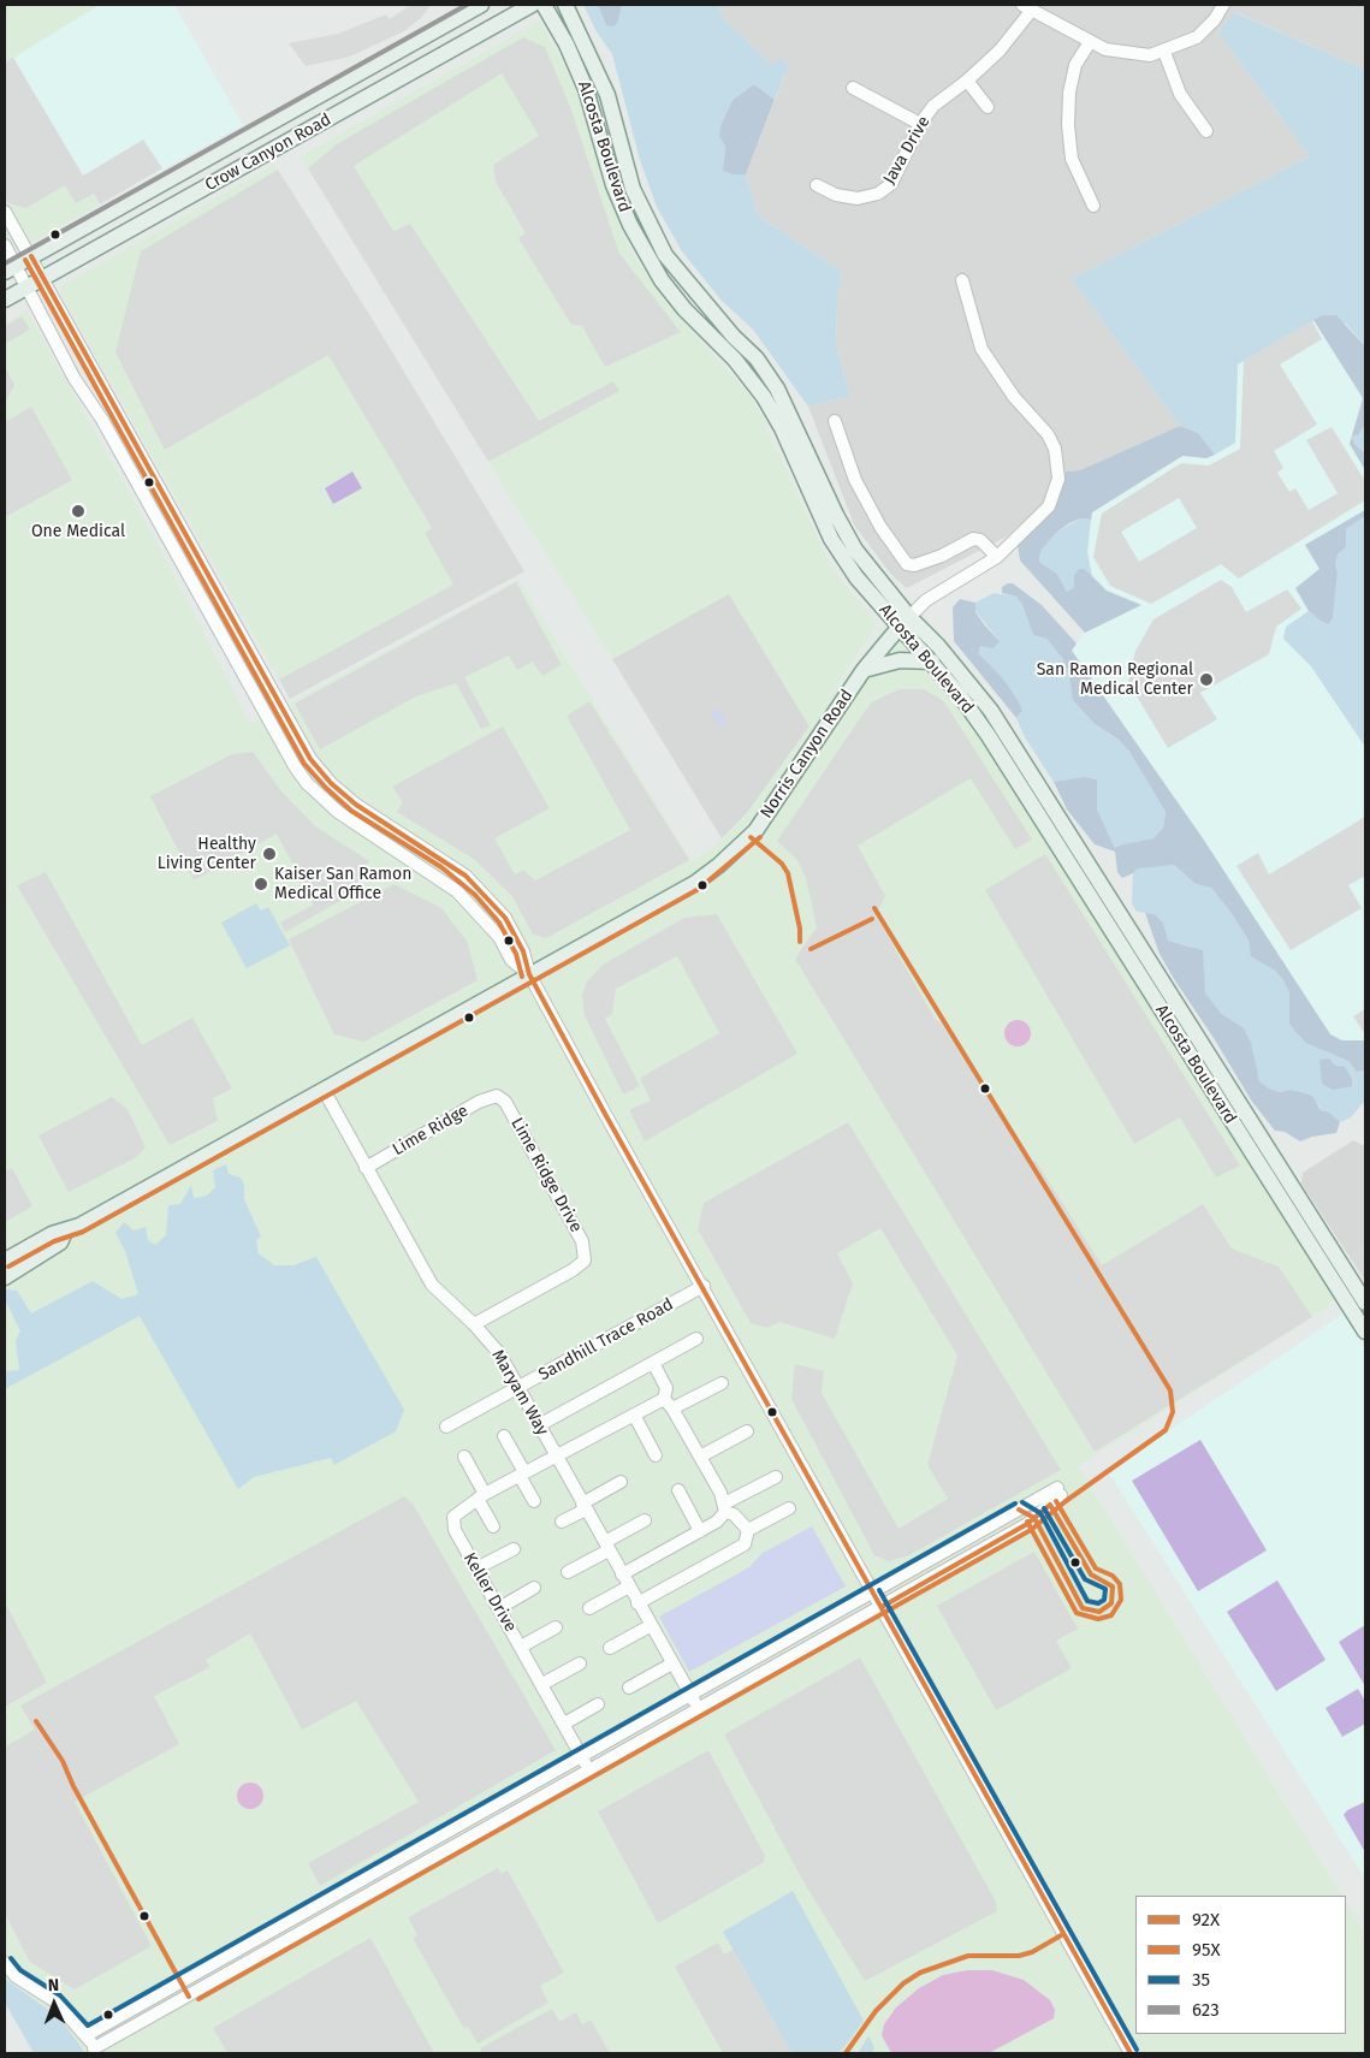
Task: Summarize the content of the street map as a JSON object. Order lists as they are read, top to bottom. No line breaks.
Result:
{"streets":{"main road":["Alcosta Boulevard","Crow Canyon Road","Norris Canyon Road"],"street":["Java Drive","Lime Ridge","Lime Ridge Drive","Sandhill Trace Road","Maryam Way","Keller Drive"]},"crossings":[["Alcosta Boulevard","Norris Canyon Road"],["Norris Canyon Road","Maryam Way"],["Lime Ridge","Lime Ridge Drive"],["Lime Ridge","Maryam Way"],["Lime Ridge Drive","Maryam Way"],["Sandhill Trace Road","Maryam Way"],["Maryam Way","Keller Drive"]],"places":["One Medical","San Ramon Regional Medical Center","Healthy Living Center","Kaiser San Ramon Medical Office"],"lines":["transit line 623","transit line 92X","transit line 95X","transit line 35"],"legend":["92X","95X","35","623"],"north":"top"}
